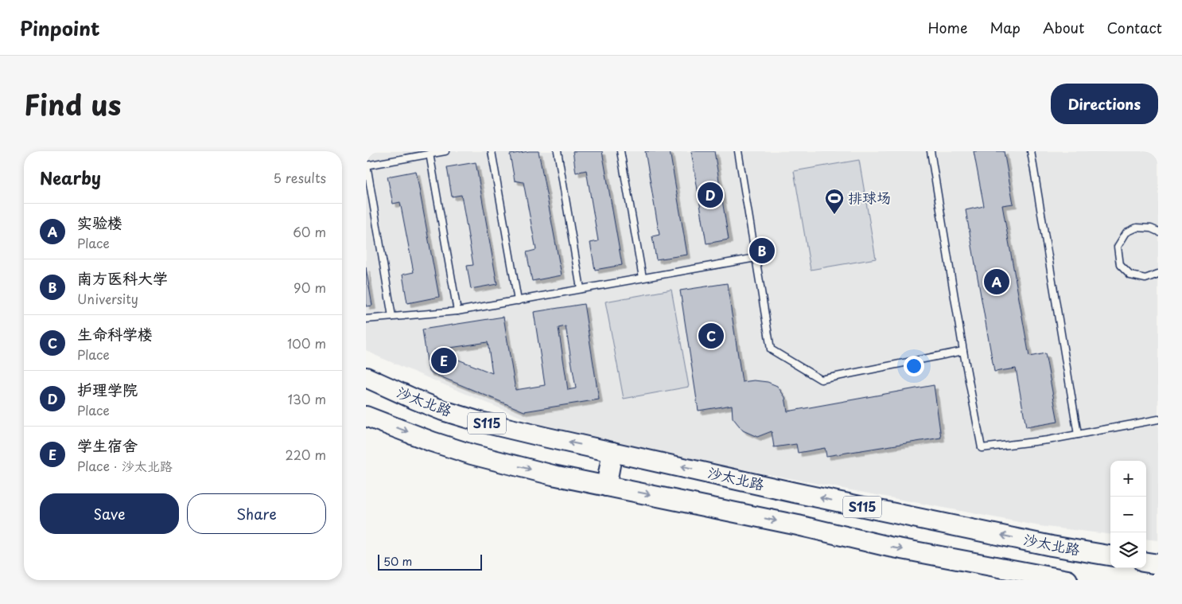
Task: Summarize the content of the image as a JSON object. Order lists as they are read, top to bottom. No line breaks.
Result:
{"streets":{"main road":["沙太北路","S115"]},"places":{"sports":["排球场"]},"scale_bar":"50 m","page":{"header":"Pinpoint","nav":["Home","Map","About","Contact"],"title":"Find us","buttons":["Directions",["Save","Share"]],"heading":["Nearby","5 results"],"pins":["D","B","A","C","E"],"list":[{"mark":"A","name":"实验楼","note":"Place","value":"60 m"},{"mark":"B","name":"南方医科大学","note":"University","value":"90 m"},{"mark":"C","name":"生命科学楼","note":"Place","value":"100 m"},{"mark":"D","name":"护理学院","note":"Place","value":"130 m"},{"mark":"E","name":"学生宿舍","note":"Place · 沙太北路","value":"220 m"}],"map_buttons":["+","−"],"scale":"50 m"}}
